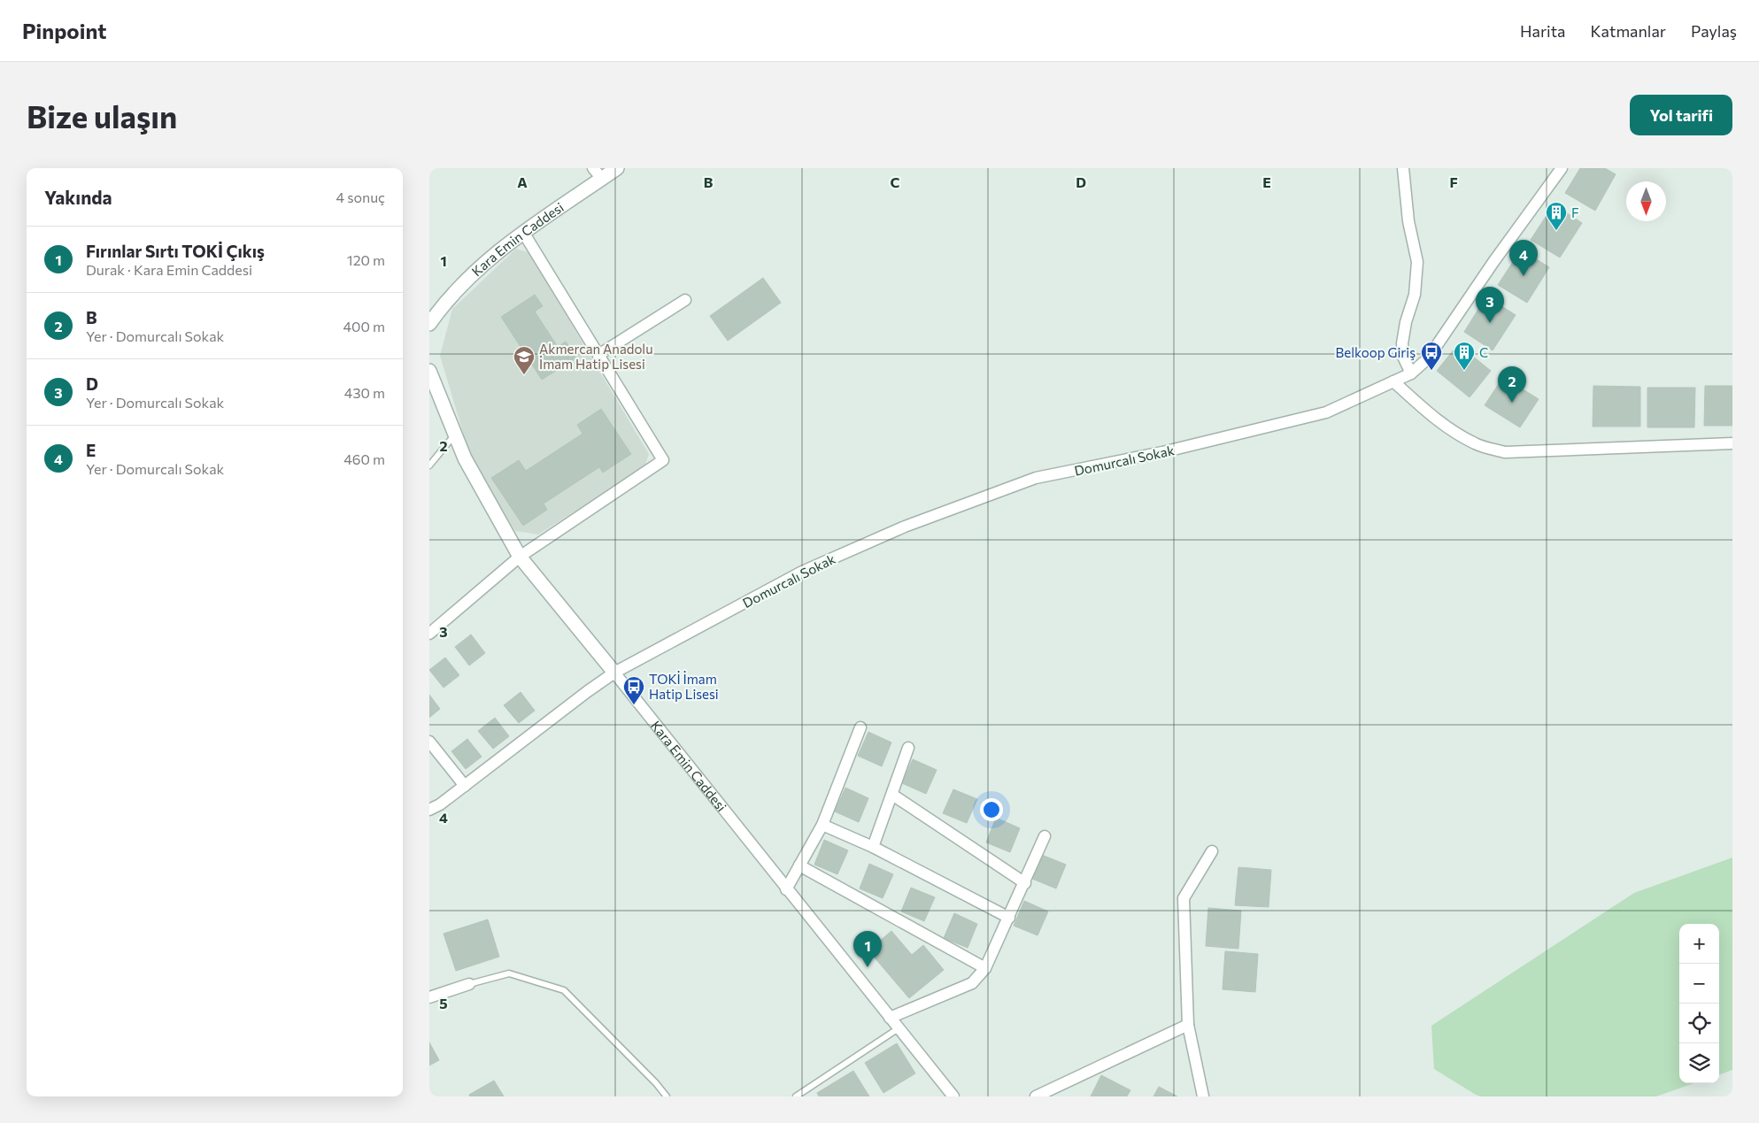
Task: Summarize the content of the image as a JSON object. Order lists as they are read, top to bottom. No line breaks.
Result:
{"streets":{"street":["Kara Emin Caddesi","Domurcalı Sokak"]},"crossings":[["Kara Emin Caddesi","Domurcalı Sokak"]],"places":{"building":["F","C"],"bus stop":["Belkoop Giriş","TOKİ İmam Hatip Lisesi"],"school or university":["Akmercan Anadolu İmam Hatip Lisesi"]},"north":"bottom","page":{"header":"Pinpoint","nav":["Harita","Katmanlar","Paylaş"],"buttons":"Yol tarifi","title":"Bize ulaşın","heading":["Yakında","4 sonuç"],"list":[{"mark":"1","name":"Fırınlar Sırtı TOKİ Çıkış","note":"Durak · Kara Emin Caddesi","value":"120 m"},{"mark":"2","name":"B","note":"Yer · Domurcalı Sokak","value":"400 m"},{"mark":"3","name":"D","note":"Yer · Domurcalı Sokak","value":"430 m"},{"mark":"4","name":"E","note":"Yer · Domurcalı Sokak","value":"460 m"}],"pins":["4","3","2","1"],"map_buttons":["+","−"]},"grid":{"columns":["A","B","C","D","E","F"],"rows":["1","2","3","4","5"]}}
